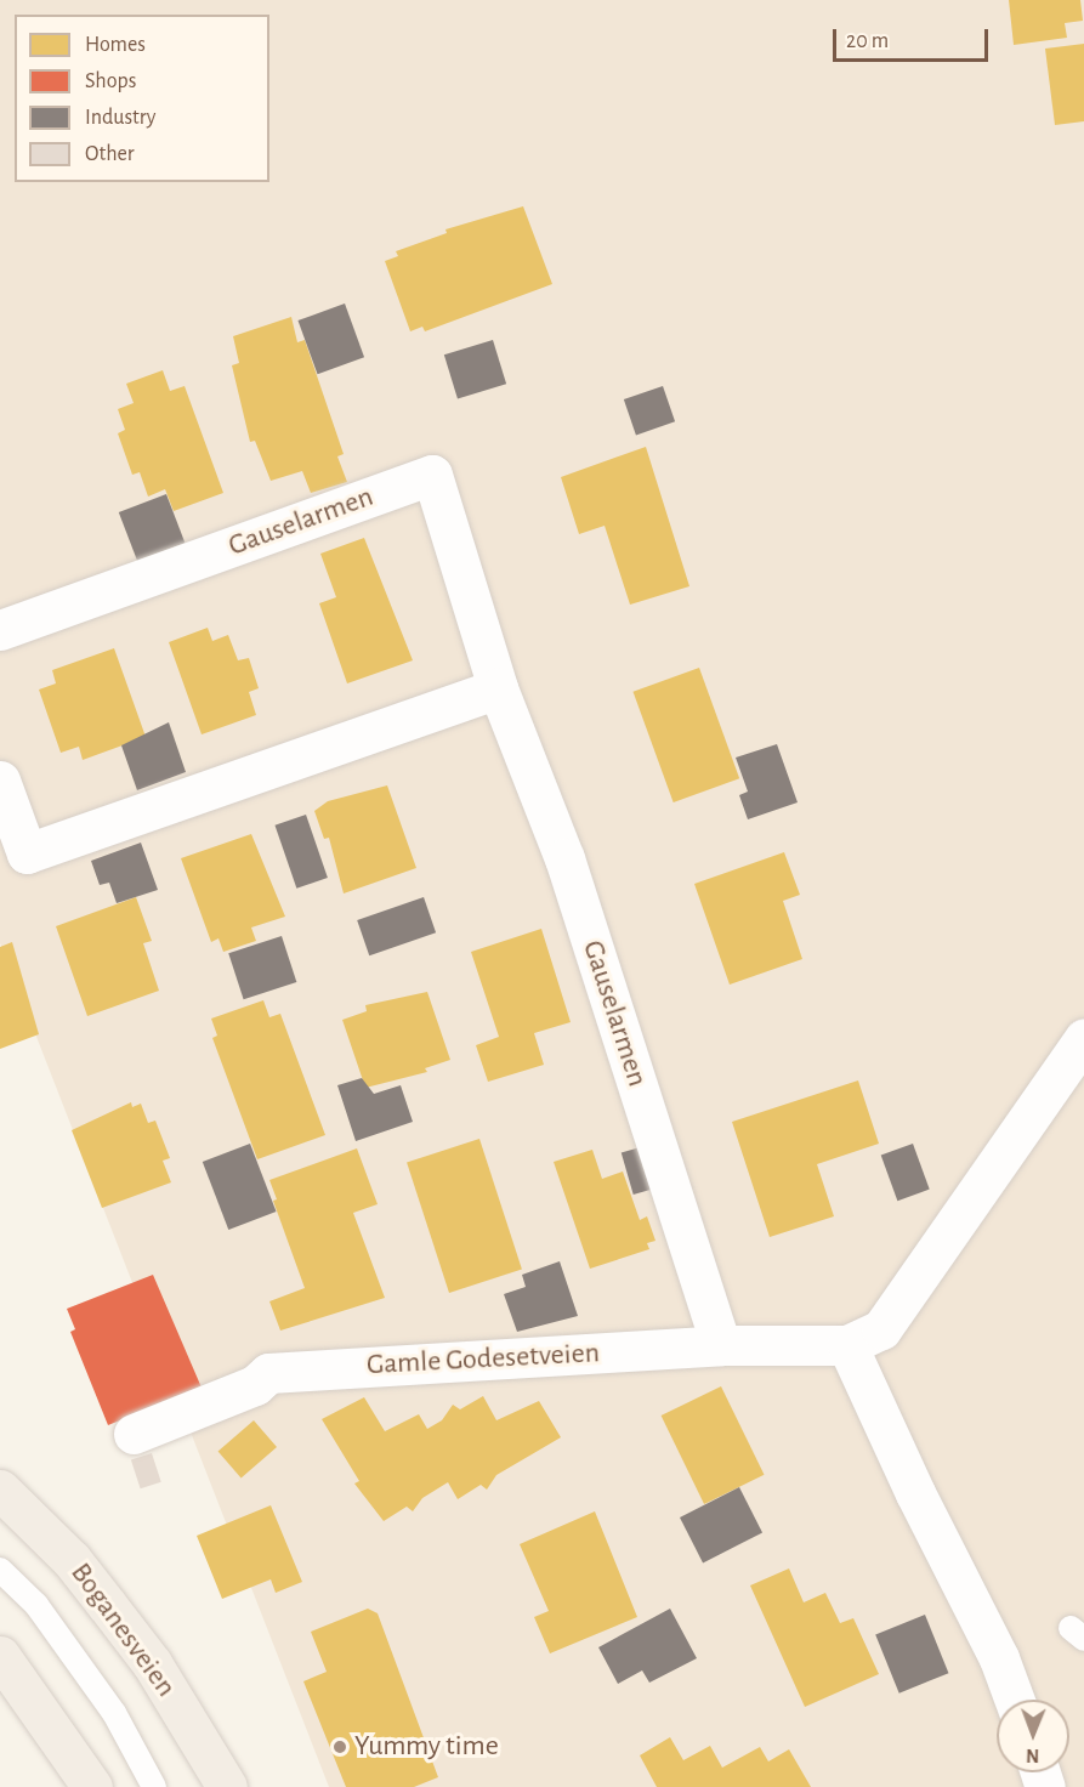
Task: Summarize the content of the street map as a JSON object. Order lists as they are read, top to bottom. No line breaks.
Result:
{"streets":{"main road":["Boganesveien"],"street":["Gauselarmen","Gamle Godesetveien"]},"crossings":[["Gauselarmen","Gamle Godesetveien"]],"places":["Yummy time"],"legend":["Homes","Shops","Industry","Other"],"scale_bar":"20 m","north":"bottom"}
